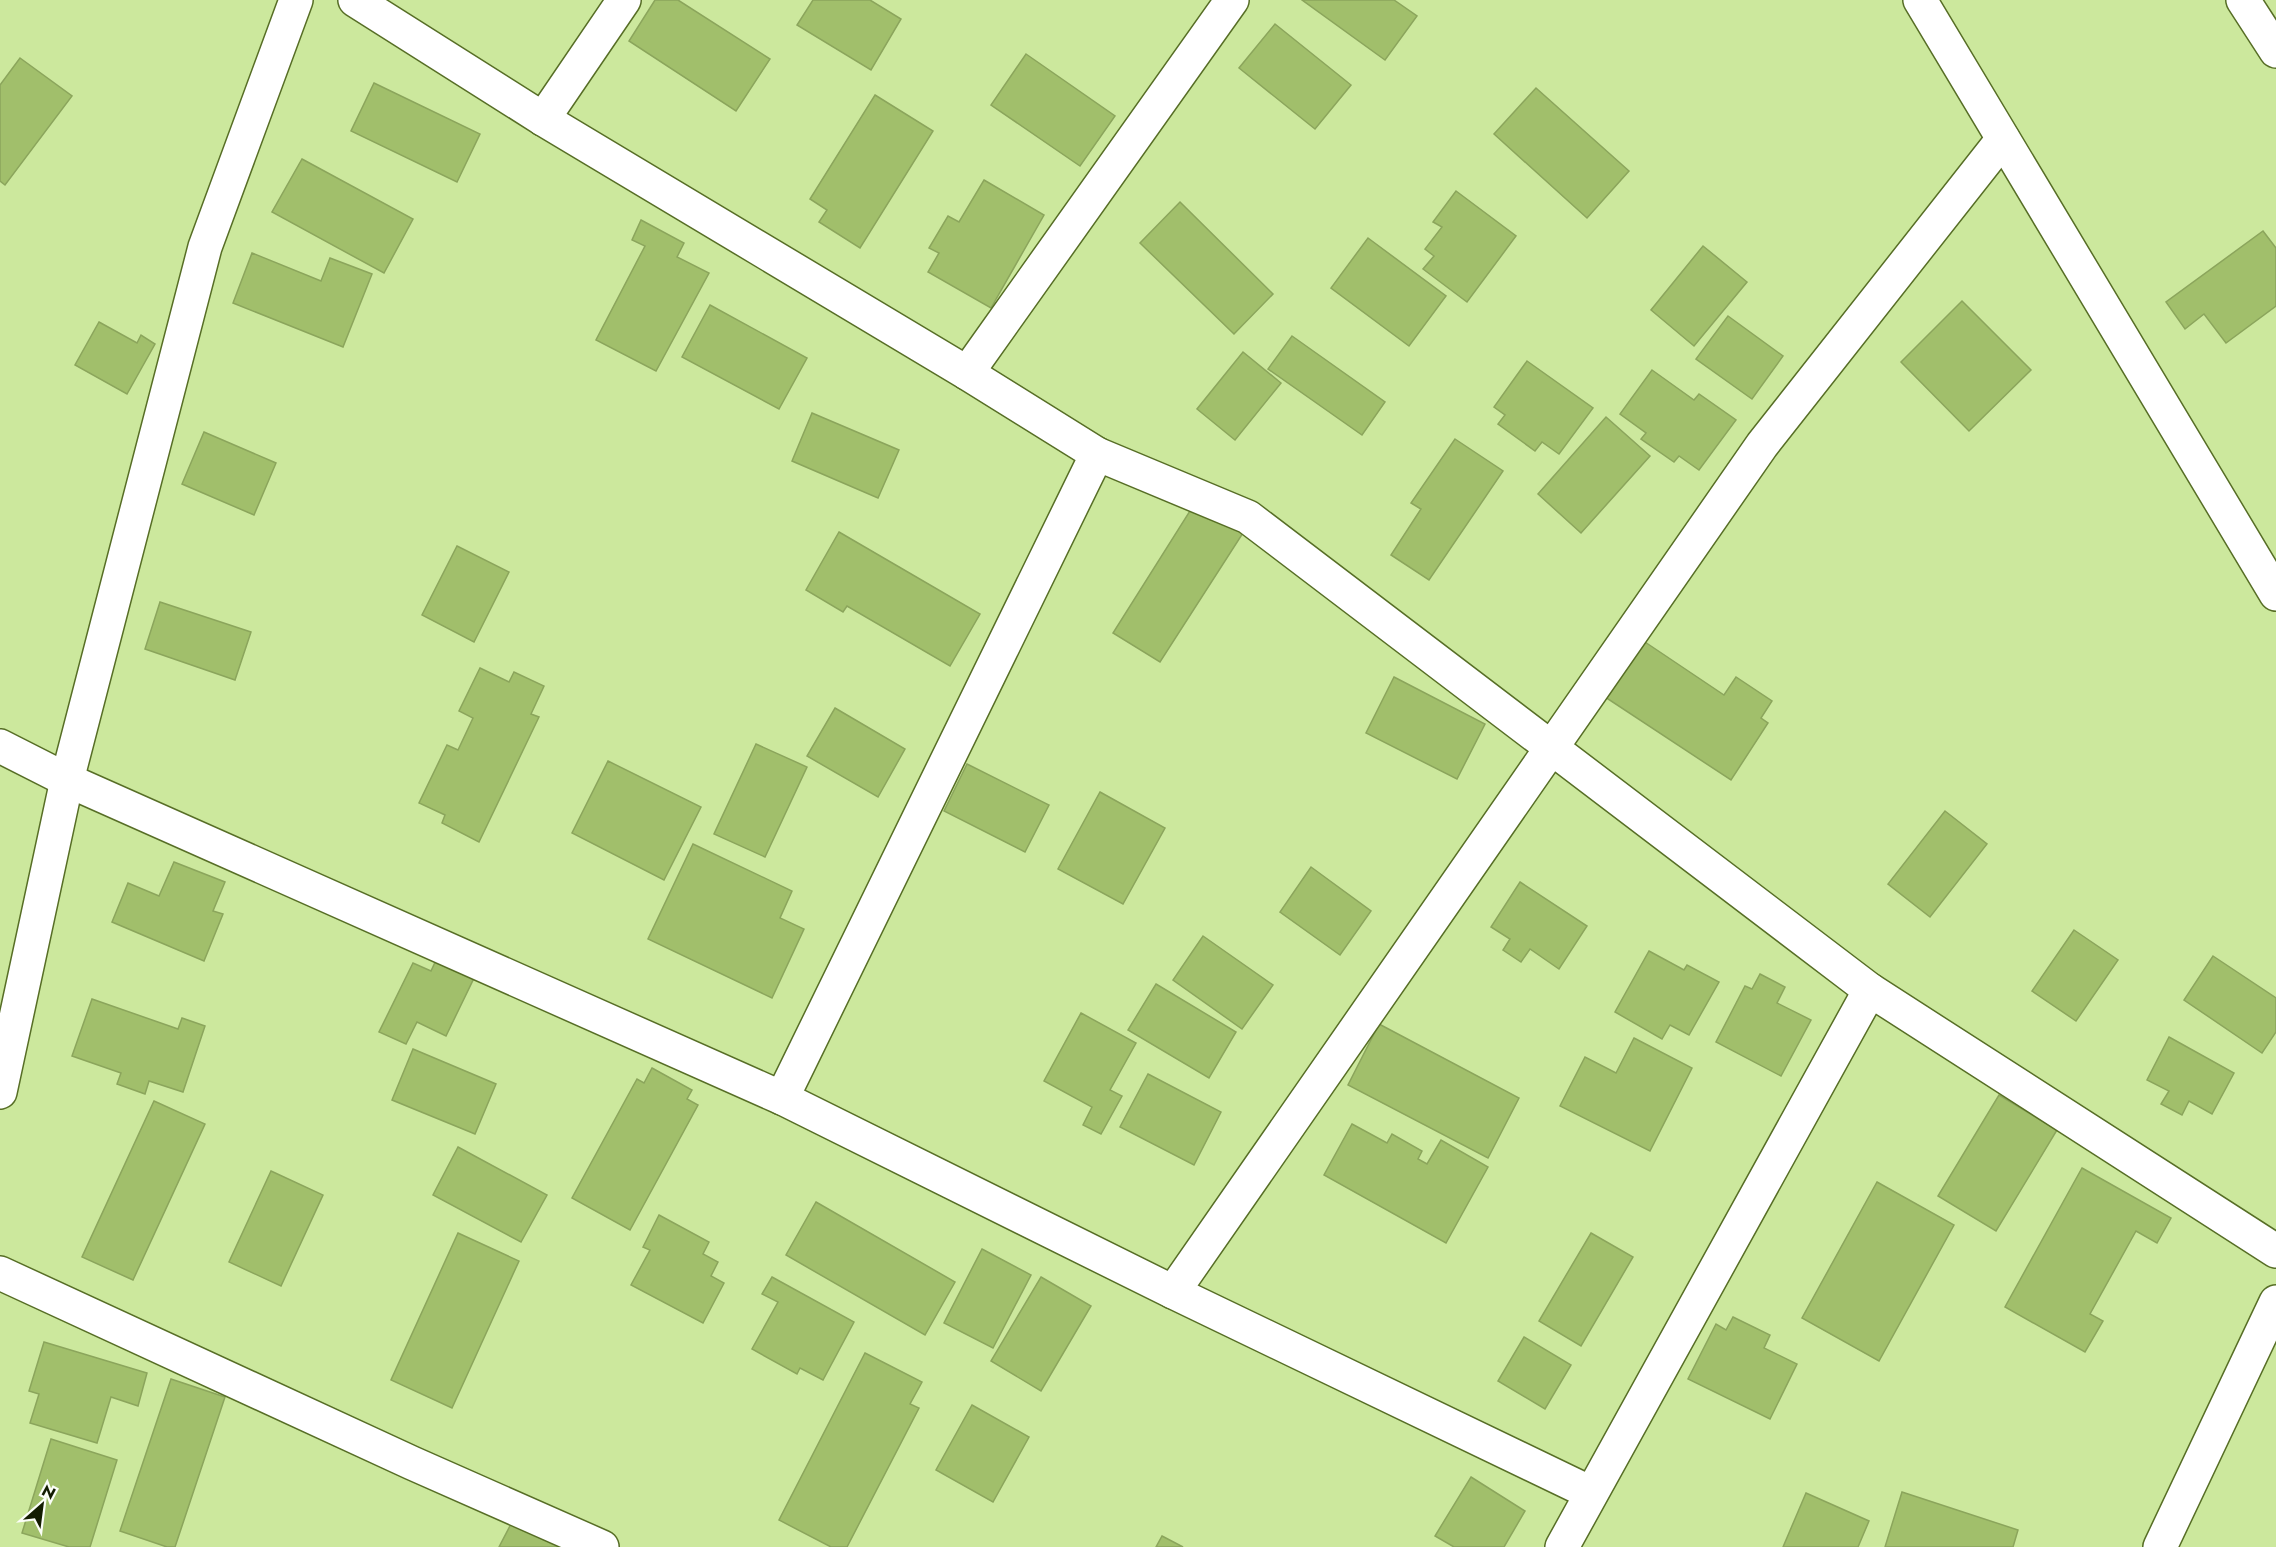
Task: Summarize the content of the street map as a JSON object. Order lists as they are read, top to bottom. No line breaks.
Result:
{"north":"top right"}
